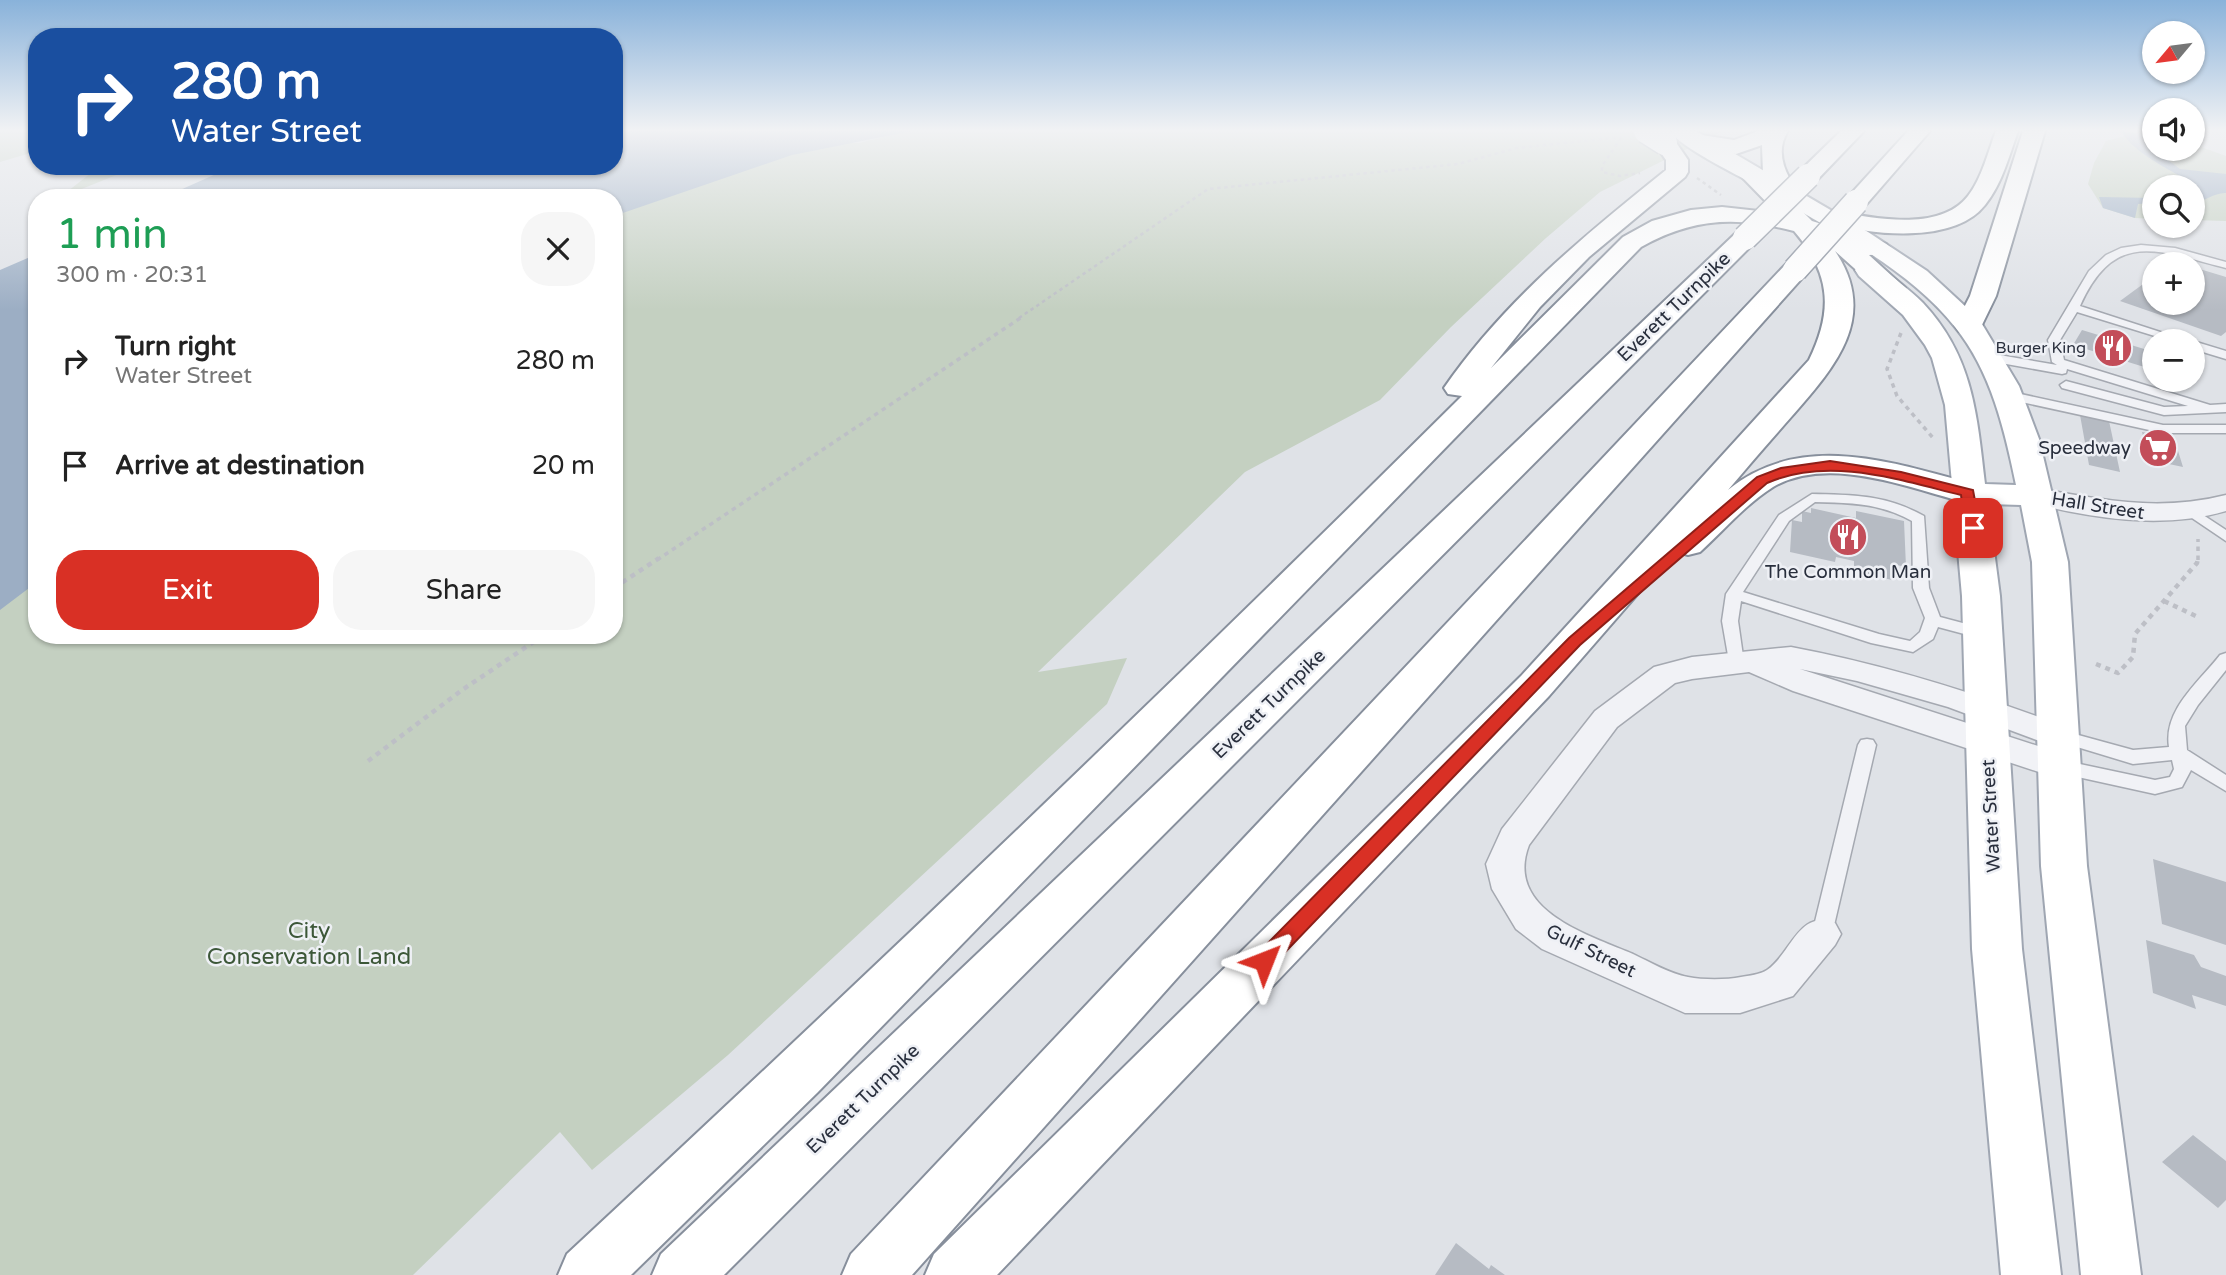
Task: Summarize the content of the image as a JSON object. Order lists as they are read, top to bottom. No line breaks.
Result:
{"streets":{"main road":["Everett Turnpike","Hall Street","Water Street"],"street":["Gulf Street"]},"crossings":[["Hall Street","Water Street"],["Water Street","Gulf Street"]],"parks":["City Conservation Land"],"places":{"restaurant":["Burger King","The Common Man"],"supermarket":["Speedway"]},"north":"bottom left","page":{"map_buttons":["+","−"],"turn":["280 m","Water Street"],"heading":["1 min","300 m · 20:31"],"list":[{"name":"Turn right","note":"Water Street","value":"280 m"},{"name":"Arrive at destination","value":"20 m"}],"buttons":["Exit","Share"]}}
